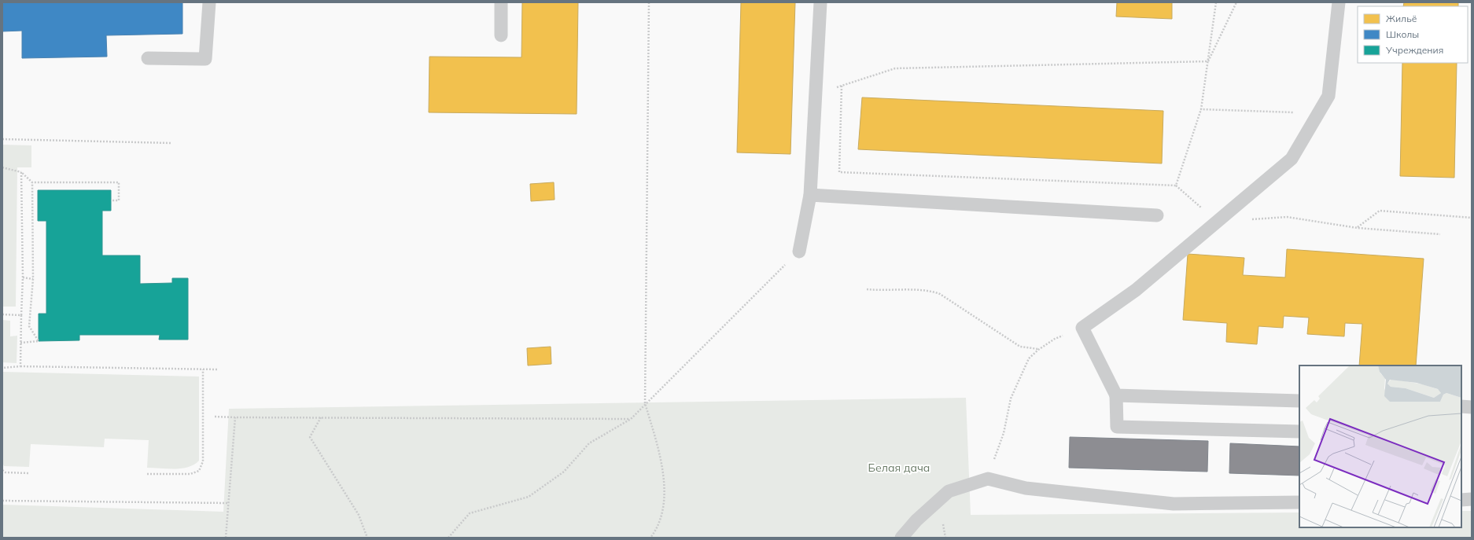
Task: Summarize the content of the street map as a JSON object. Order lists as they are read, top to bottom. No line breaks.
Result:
{"parks":["Белая дача"],"legend":["Жильё","Школы","Учреждения"]}
